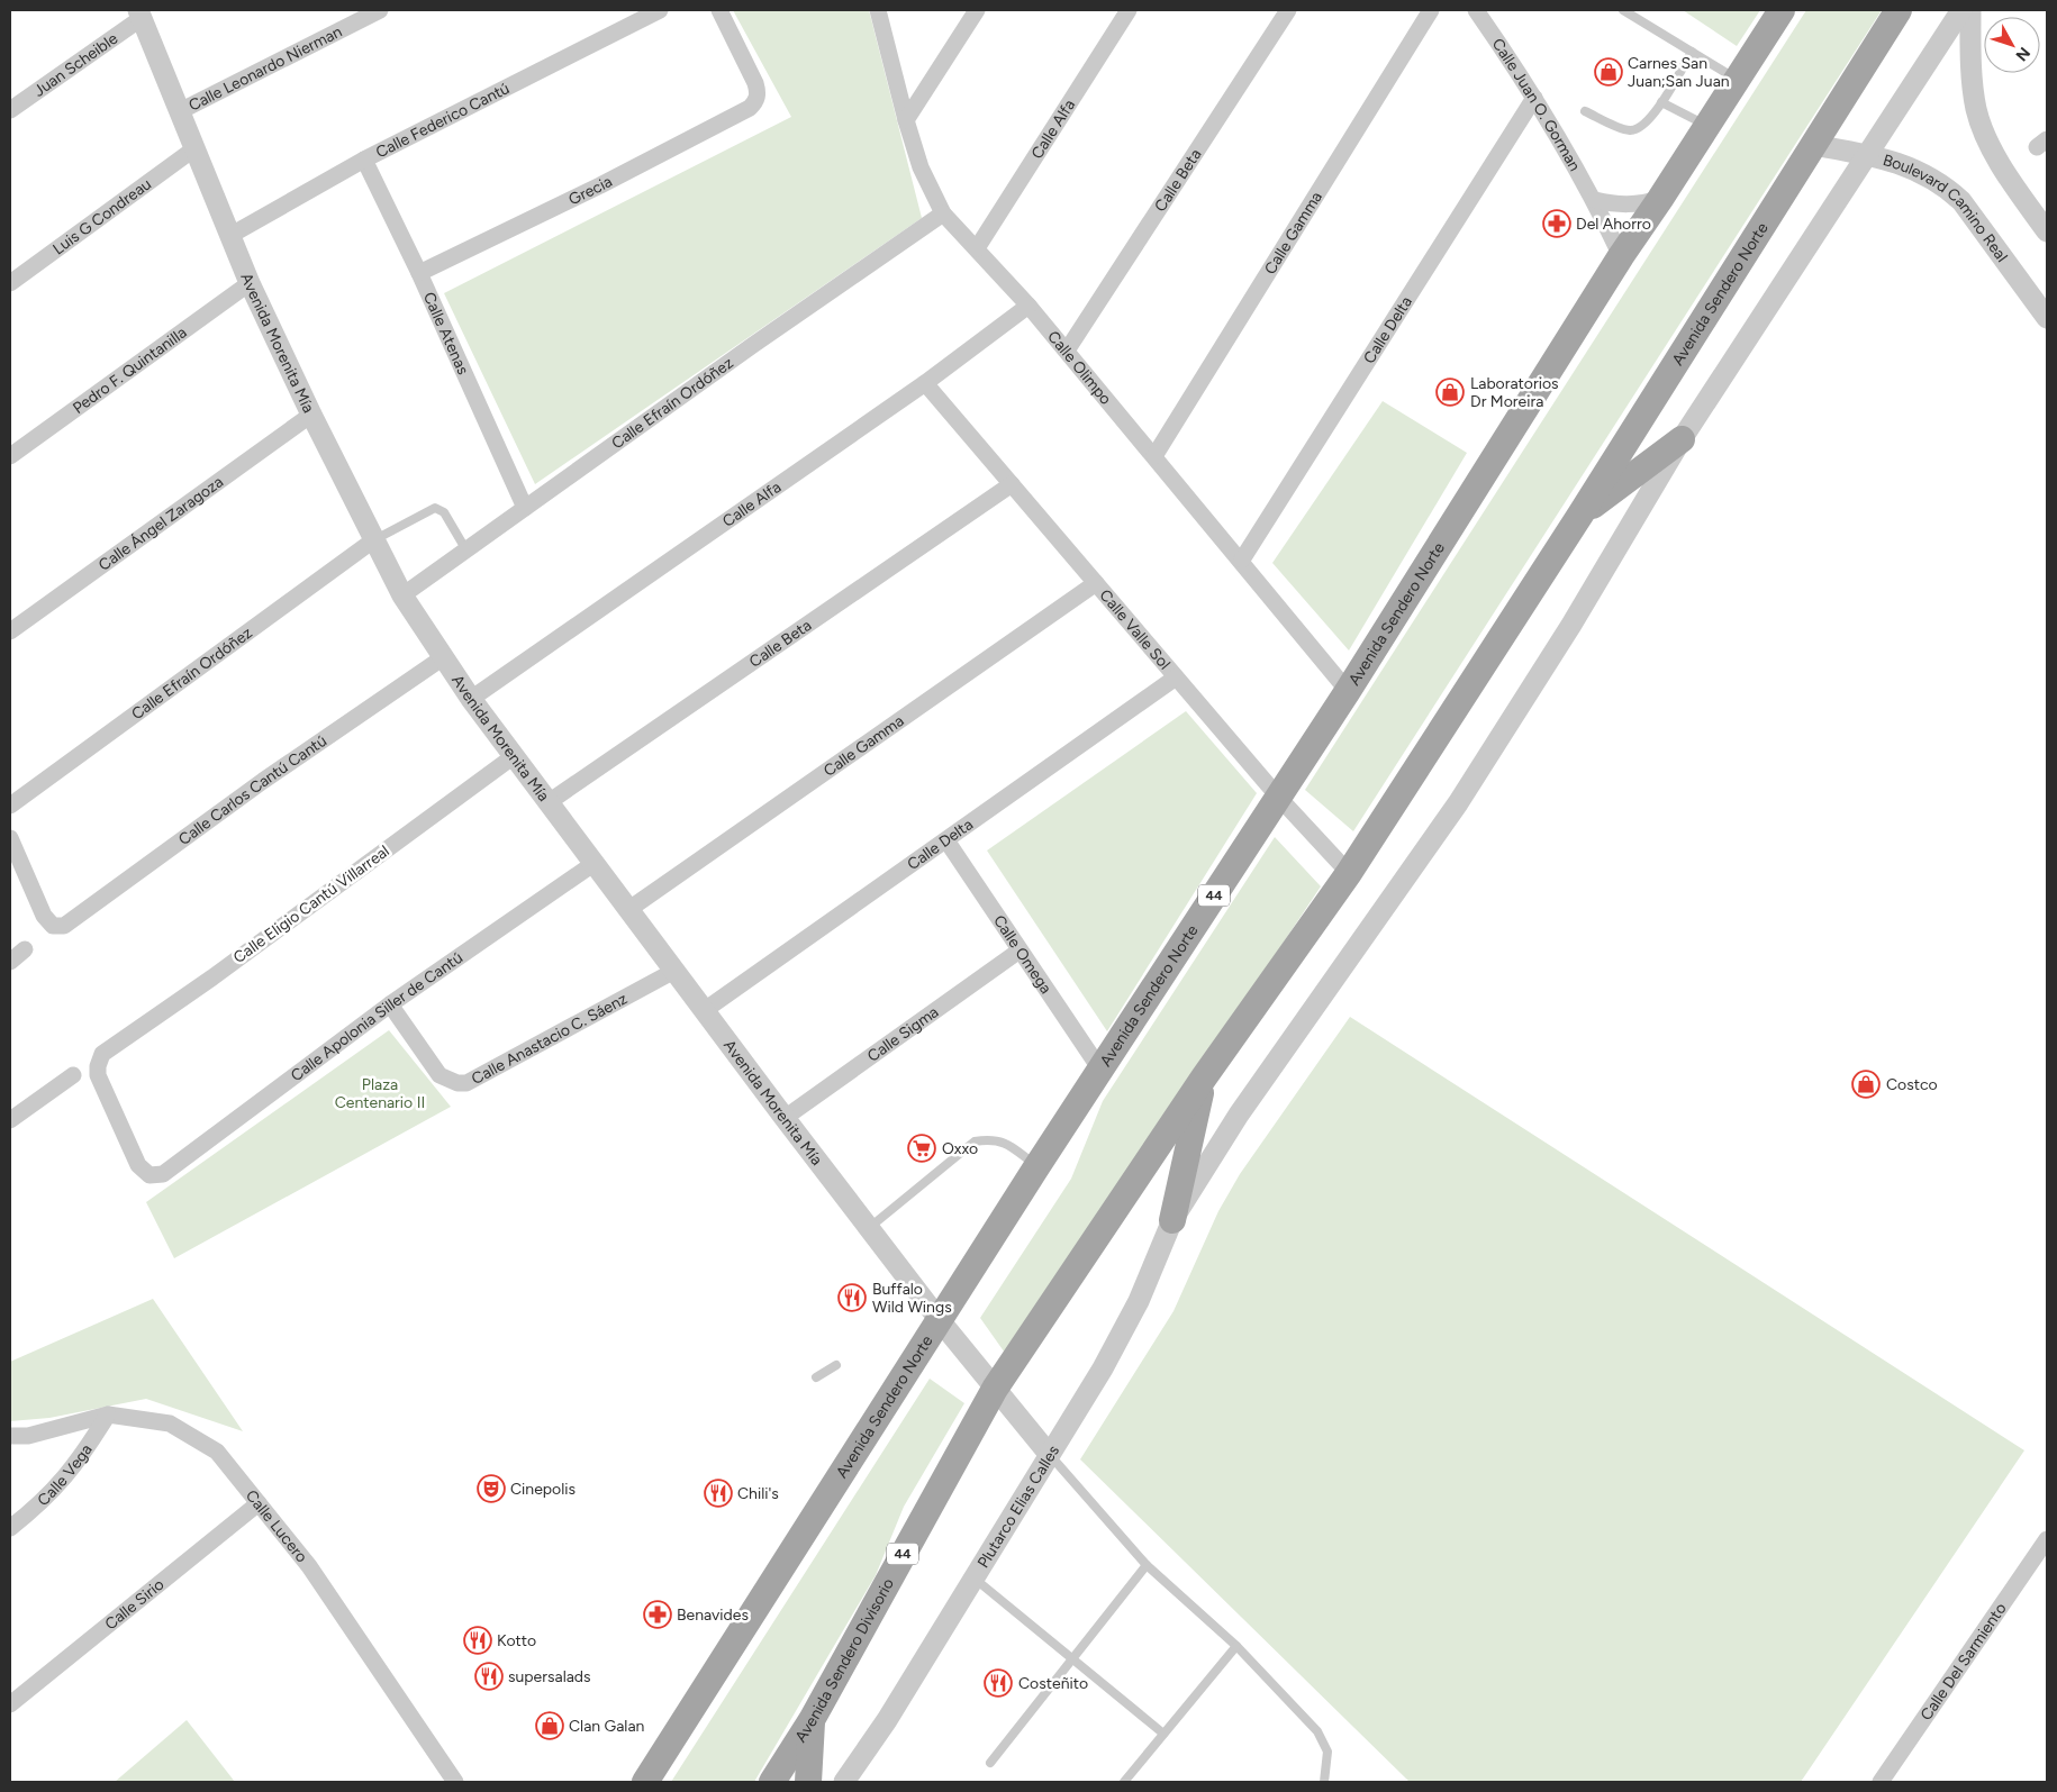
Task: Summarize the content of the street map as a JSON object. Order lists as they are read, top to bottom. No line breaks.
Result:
{"streets":{"main road":["Avenida Sendero Norte","44","Avenida Sendero Divisorio"],"street":["Juan Scheible","Calle Leonardo Nierman","Calle Juan O. Gorman","Calle Federico Cantú","Calle Alfa","Calle Beta","Grecia","Boulevard Camino Real","Luis G Condreau","Calle Gamma","Calle Delta","Calle Atenas","Avenida Morenita Mía","Calle Olimpo","Pedro F. Quintanilla","Calle Efraín Ordóñez","Calle Ángel Zaragoza","Calle Valle Sol","Calle Carlos Cantú Cantú","Calle Eligio Cantú Villarreal","Calle Omega","Calle Apolonia Siller de Cantú","Calle Sigma","Calle Anastacio C. Sáenz","Calle Vega","Plutarco Elias Calles","Calle Lucero","Calle Sirio","Calle Del Sarmiento"]},"crossings":[["Juan Scheible","Avenida Morenita Mía"],["Calle Leonardo Nierman","Avenida Morenita Mía"],["Calle Juan O. Gorman","Avenida Sendero Norte"],["Calle Juan O. Gorman","Calle Delta"],["Calle Federico Cantú","Calle Atenas"],["Calle Federico Cantú","Avenida Morenita Mía"],["Calle Alfa","Avenida Morenita Mía"],["Calle Alfa","Calle Olimpo"],["Calle Alfa","Calle Valle Sol"],["Calle Beta","Avenida Morenita Mía"],["Calle Beta","Calle Olimpo"],["Calle Beta","Calle Valle Sol"],["Grecia","Calle Atenas"],["Boulevard Camino Real","Avenida Sendero Norte"],["Luis G Condreau","Avenida Morenita Mía"],["Calle Gamma","Avenida Morenita Mía"],["Calle Gamma","Calle Olimpo"],["Calle Gamma","Calle Valle Sol"],["Avenida Sendero Norte","Avenida Morenita Mía"],["Avenida Sendero Norte","Calle Olimpo"],["Avenida Sendero Norte","Calle Valle Sol"],["Avenida Sendero Norte","Calle Omega"],["Avenida Sendero Norte","Avenida Sendero Divisorio"],["Calle Delta","Avenida Morenita Mía"],["Calle Delta","Calle Olimpo"],["Calle Delta","Calle Valle Sol"],["Calle Delta","Calle Omega"],["Calle Atenas","Calle Efraín Ordóñez"],["Avenida Morenita Mía","Pedro F. Quintanilla"],["Avenida Morenita Mía","Calle Efraín Ordóñez"],["Avenida Morenita Mía","Calle Ángel Zaragoza"],["Avenida Morenita Mía","Calle Carlos Cantú Cantú"],["Avenida Morenita Mía","Calle Eligio Cantú Villarreal"],["Avenida Morenita Mía","Calle Apolonia Siller de Cantú"],["Avenida Morenita Mía","Calle Sigma"],["Avenida Morenita Mía","Calle Anastacio C. Sáenz"],["Avenida Morenita Mía","Plutarco Elias Calles"],["Avenida Morenita Mía","Avenida Sendero Divisorio"],["Calle Olimpo","Calle Efraín Ordóñez"],["Calle Eligio Cantú Villarreal","Calle Apolonia Siller de Cantú"],["Calle Omega","Calle Sigma"],["Calle Apolonia Siller de Cantú","Calle Anastacio C. Sáenz"],["Calle Vega","Calle Lucero"],["Calle Lucero","Calle Sirio"]],"parks":["Plaza Centenario II"],"places":{"shop":["Carnes San Juan;San Juan","Laboratorios Dr Moreira","Costco","Clan Galan"],"pharmacy":["Del Ahorro","Benavides"],"supermarket":["Oxxo"],"restaurant":["Buffalo Wild Wings","Chili's","Kotto","supersalads","Costeñito"],"theatre":["Cinepolis"]},"north":"bottom right"}
